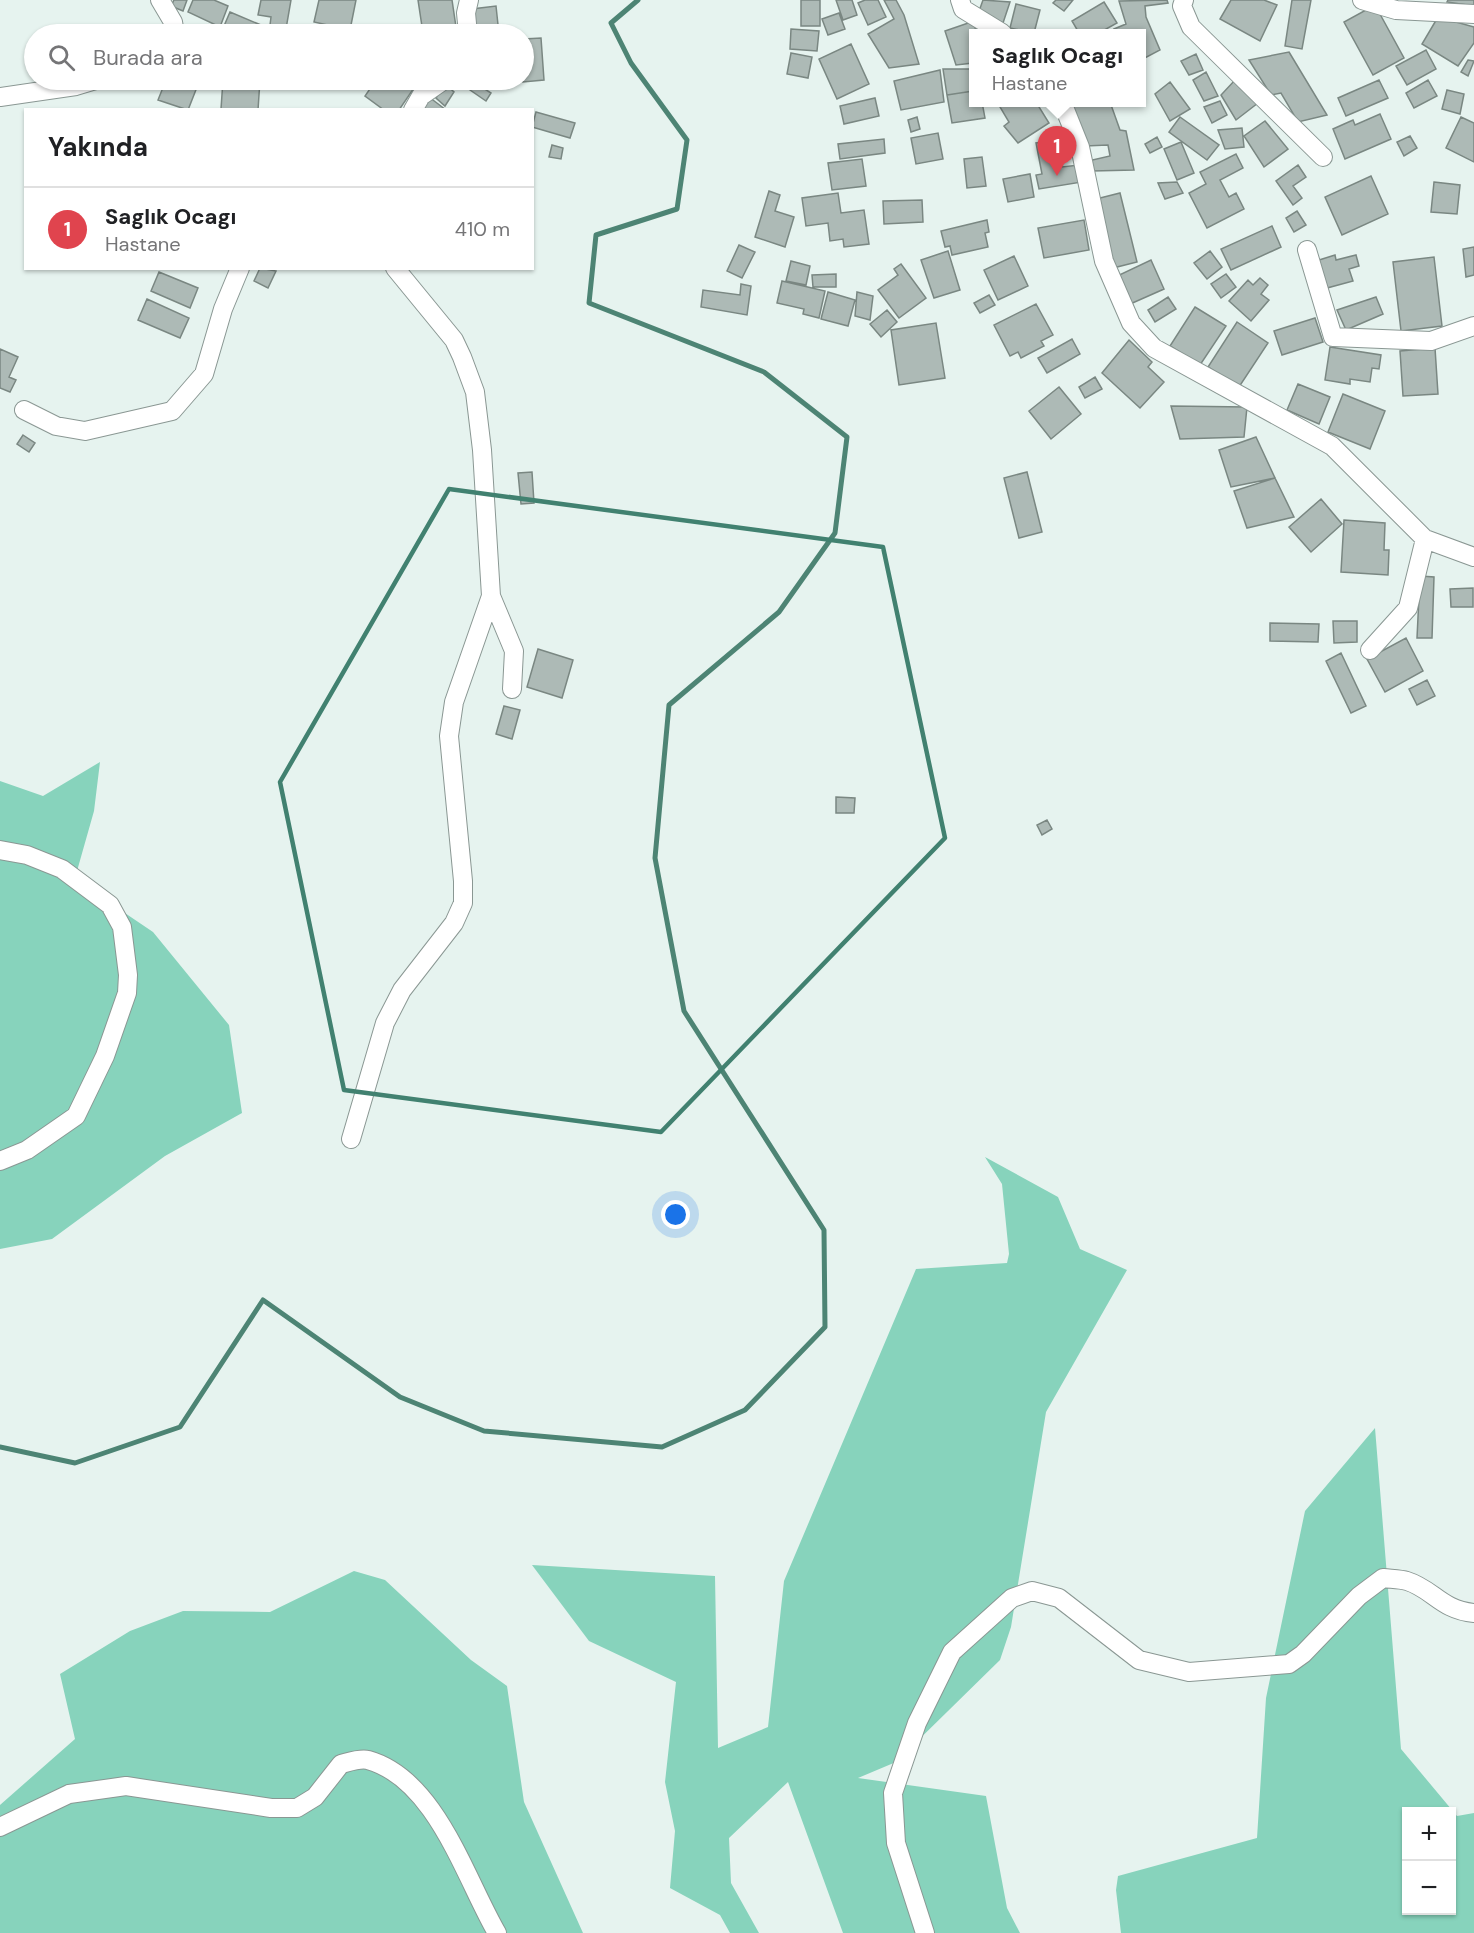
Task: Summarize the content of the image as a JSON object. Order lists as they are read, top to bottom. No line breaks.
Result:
{"page":{"search":"Burada ara","popup":["Saglık Ocagı","Hastane"],"heading":"Yakında","pins":"1","list":[{"mark":"1","name":"Saglık Ocagı","note":"Hastane","value":"410 m"}],"map_buttons":["+","−"]}}
